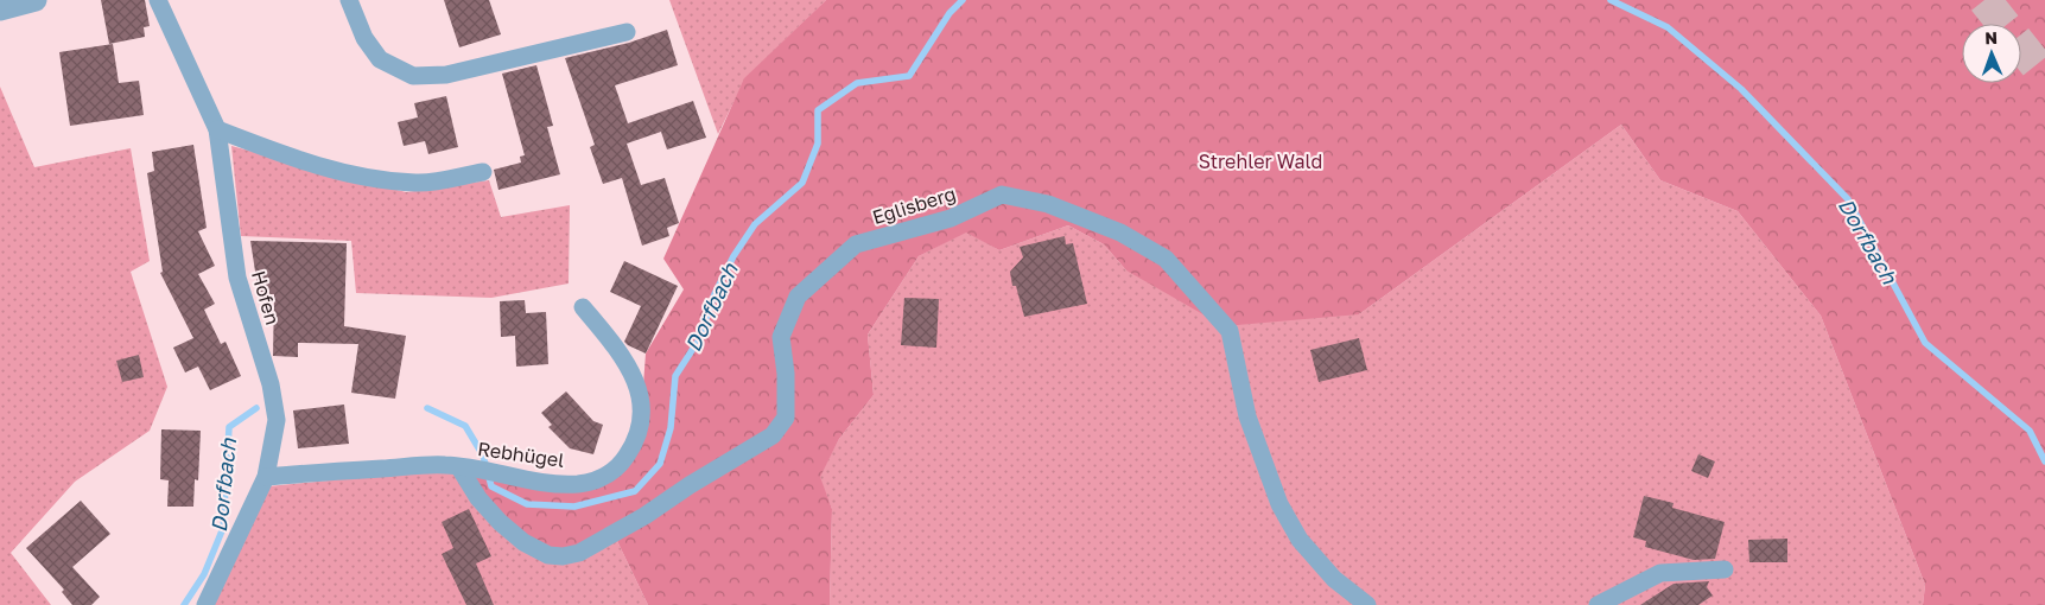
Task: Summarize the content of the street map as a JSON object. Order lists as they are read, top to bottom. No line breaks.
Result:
{"streets":{"street":["Eglisberg","Hofen","Rebhügel"]},"crossings":[["Eglisberg","Rebhügel"],["Hofen","Rebhügel"]],"water":["Dorfbach"],"parks":["Strehler Wald"],"north":"top"}
